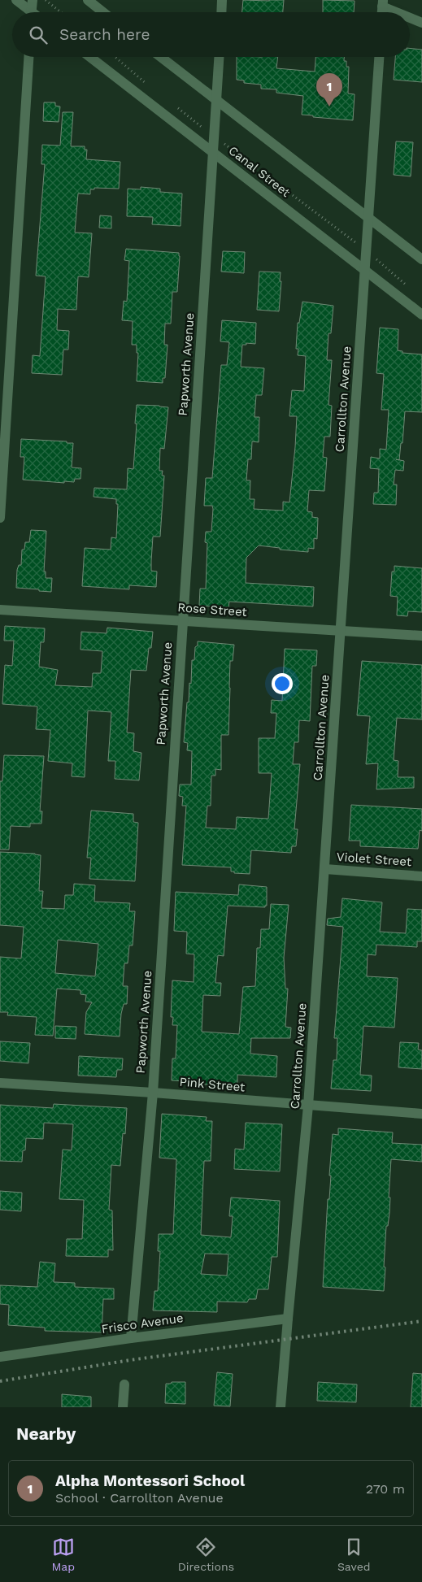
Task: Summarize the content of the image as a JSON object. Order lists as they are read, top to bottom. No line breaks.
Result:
{"streets":{"street":["Canal Street","Papworth Avenue","Carrollton Avenue","Rose Street","Violet Street","Pink Street","Frisco Avenue"]},"crossings":[["Canal Street","Papworth Avenue"],["Canal Street","Carrollton Avenue"],["Papworth Avenue","Rose Street"],["Papworth Avenue","Pink Street"],["Papworth Avenue","Frisco Avenue"],["Carrollton Avenue","Rose Street"],["Carrollton Avenue","Violet Street"],["Carrollton Avenue","Pink Street"],["Carrollton Avenue","Frisco Avenue"]],"page":{"search":"Search here","pins":"1","heading":"Nearby","list":[{"mark":"1","name":"Alpha Montessori School","note":"School · Carrollton Avenue","value":"270 m"}],"nav":["Map","Directions","Saved"]}}
